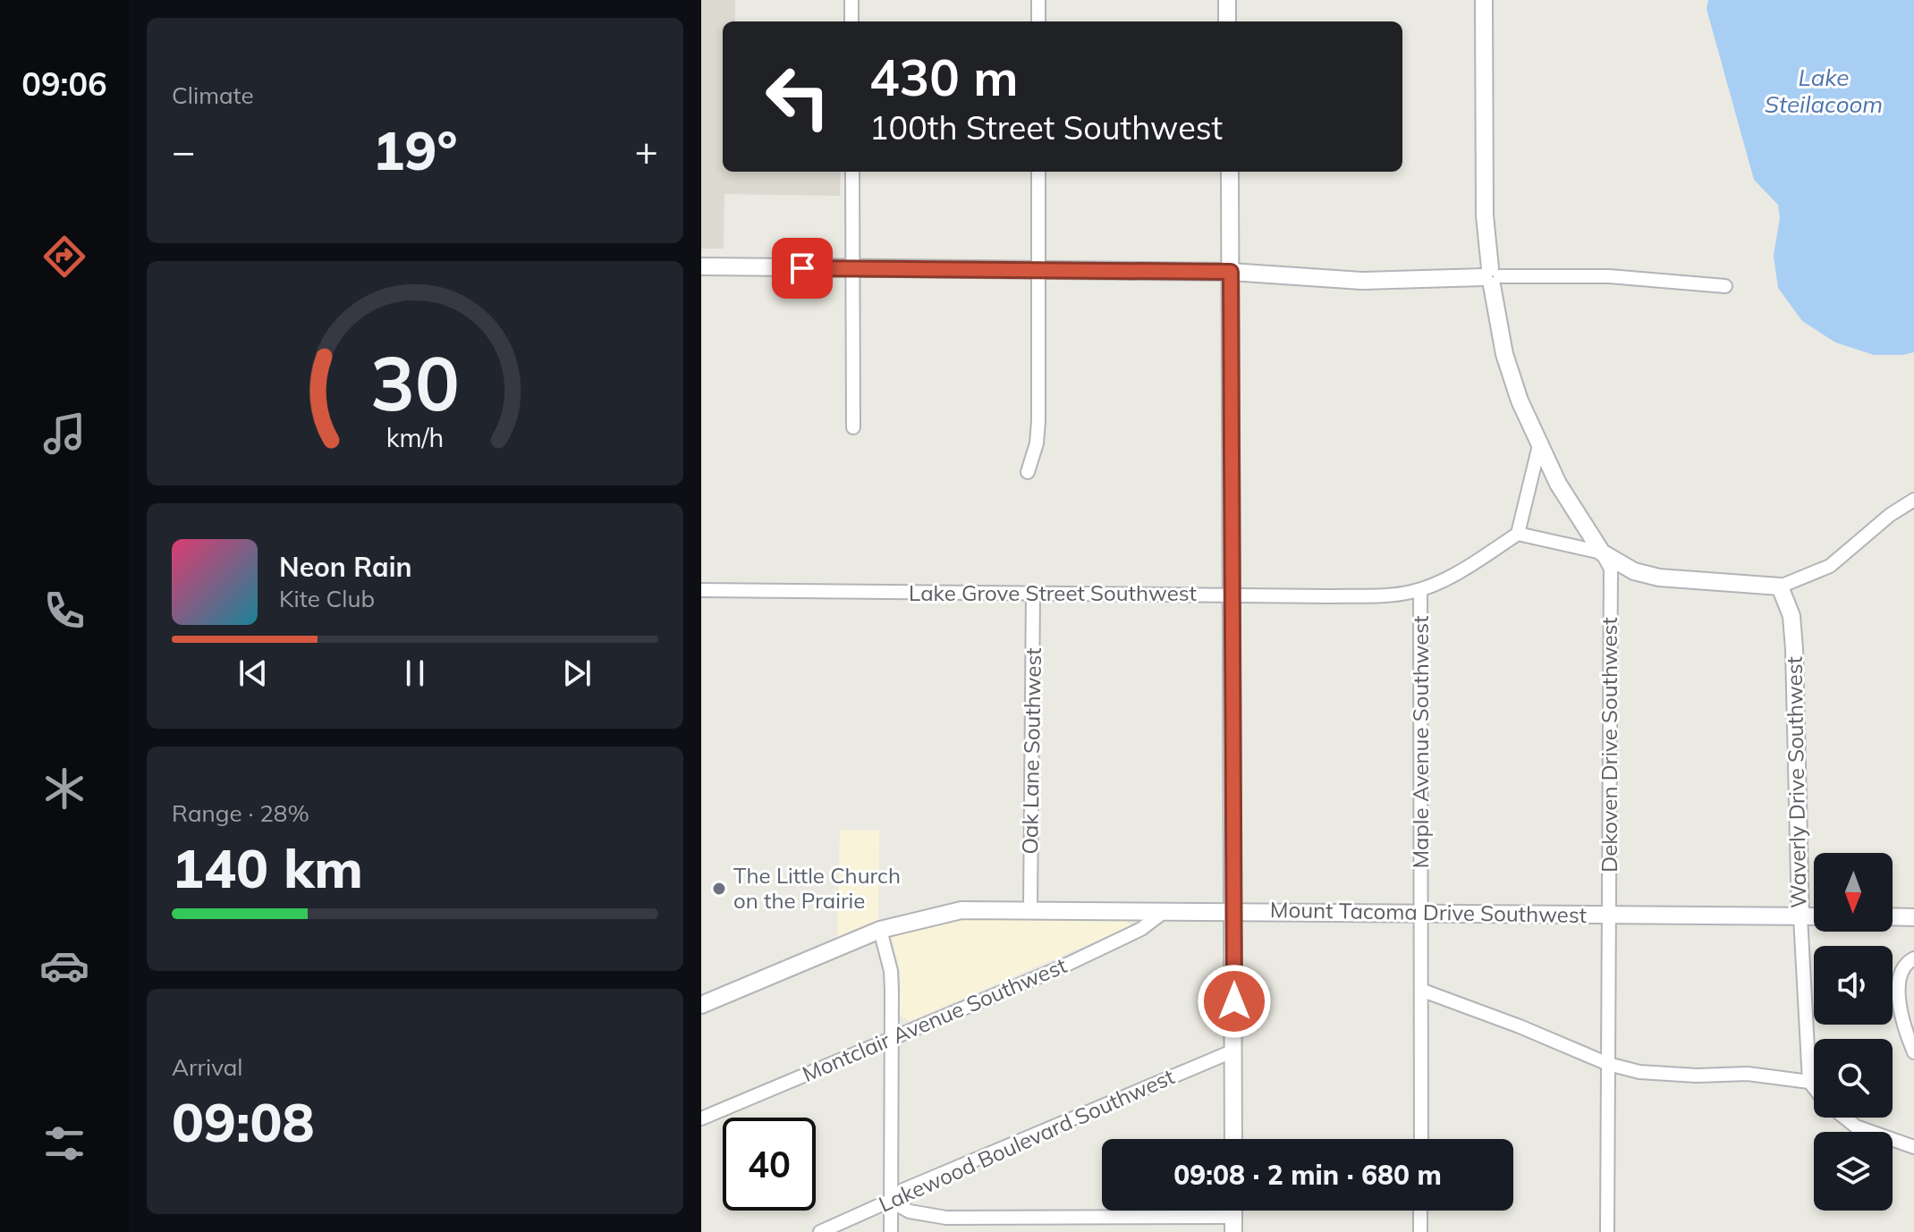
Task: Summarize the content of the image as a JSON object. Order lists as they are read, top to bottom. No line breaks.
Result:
{"streets":{"street":["Lake Grove Street Southwest","Maple Avenue Southwest","Dekoven Drive Southwest","Oak Lane Southwest","Waverly Drive Southwest","Mount Tacoma Drive Southwest","Montclair Avenue Southwest","Lakewood Boulevard Southwest"]},"crossings":[["Lake Grove Street Southwest","Maple Avenue Southwest"],["Lake Grove Street Southwest","Oak Lane Southwest"],["Maple Avenue Southwest","Mount Tacoma Drive Southwest"],["Dekoven Drive Southwest","Mount Tacoma Drive Southwest"],["Oak Lane Southwest","Mount Tacoma Drive Southwest"],["Waverly Drive Southwest","Mount Tacoma Drive Southwest"],["Mount Tacoma Drive Southwest","Montclair Avenue Southwest"]],"water":["Lake Steilacoom"],"places":["The Little Church on the Prairie"],"north":"bottom","page":{"tabs":"09:06","tile":["Climate",["Range · 28%","140 km"],["Arrival","09:08"]],"turn":["430 m","100th Street Southwest"],"heat":["−","19°","+"],"song":["Neon Rain","Kite Club"],"limit":"40","trip":"09:08 · 2 min · 680 m","gauge":["30","km/h"]}}
